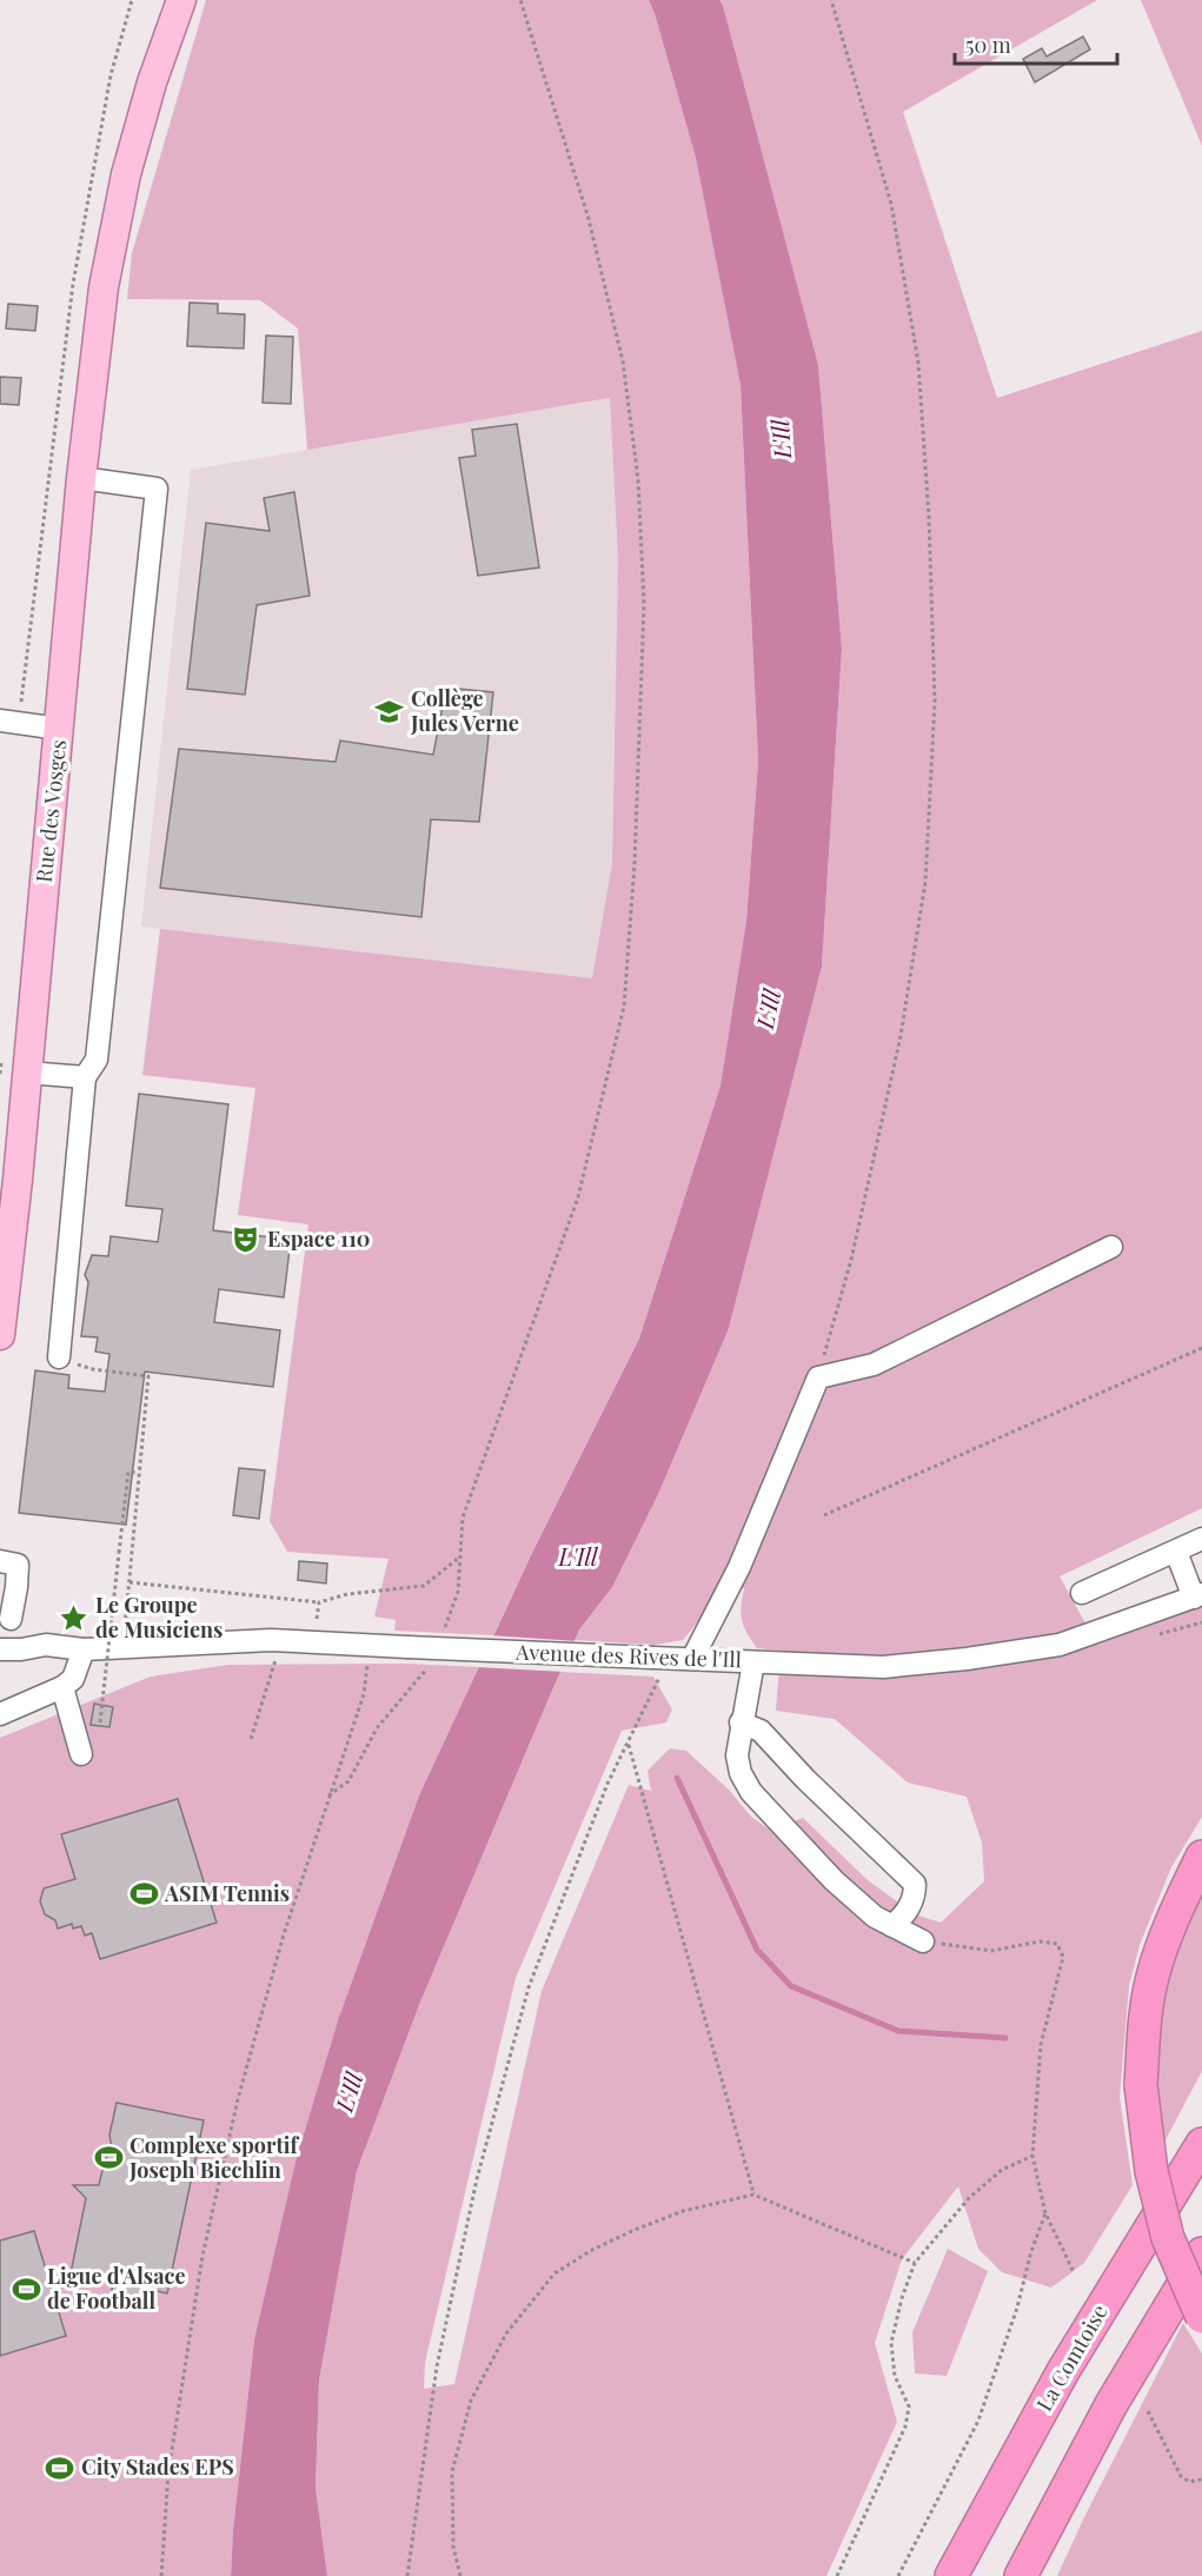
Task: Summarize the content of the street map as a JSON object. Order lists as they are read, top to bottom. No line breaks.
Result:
{"streets":{"highway":["La Comtoise"],"main road":["Rue des Vosges"],"street":["Avenue des Rives de l'Ill"]},"water":["L'Ill"],"places":{"school or university":["Collège Jules Verne"],"theatre":["Espace 110"],"place":["Le Groupe de Musiciens"],"sports":["ASIM Tennis","Complexe sportif Joseph Biechlin","Ligue d'Alsace de Football","City Stades EPS"]},"scale_bar":"50 m"}
